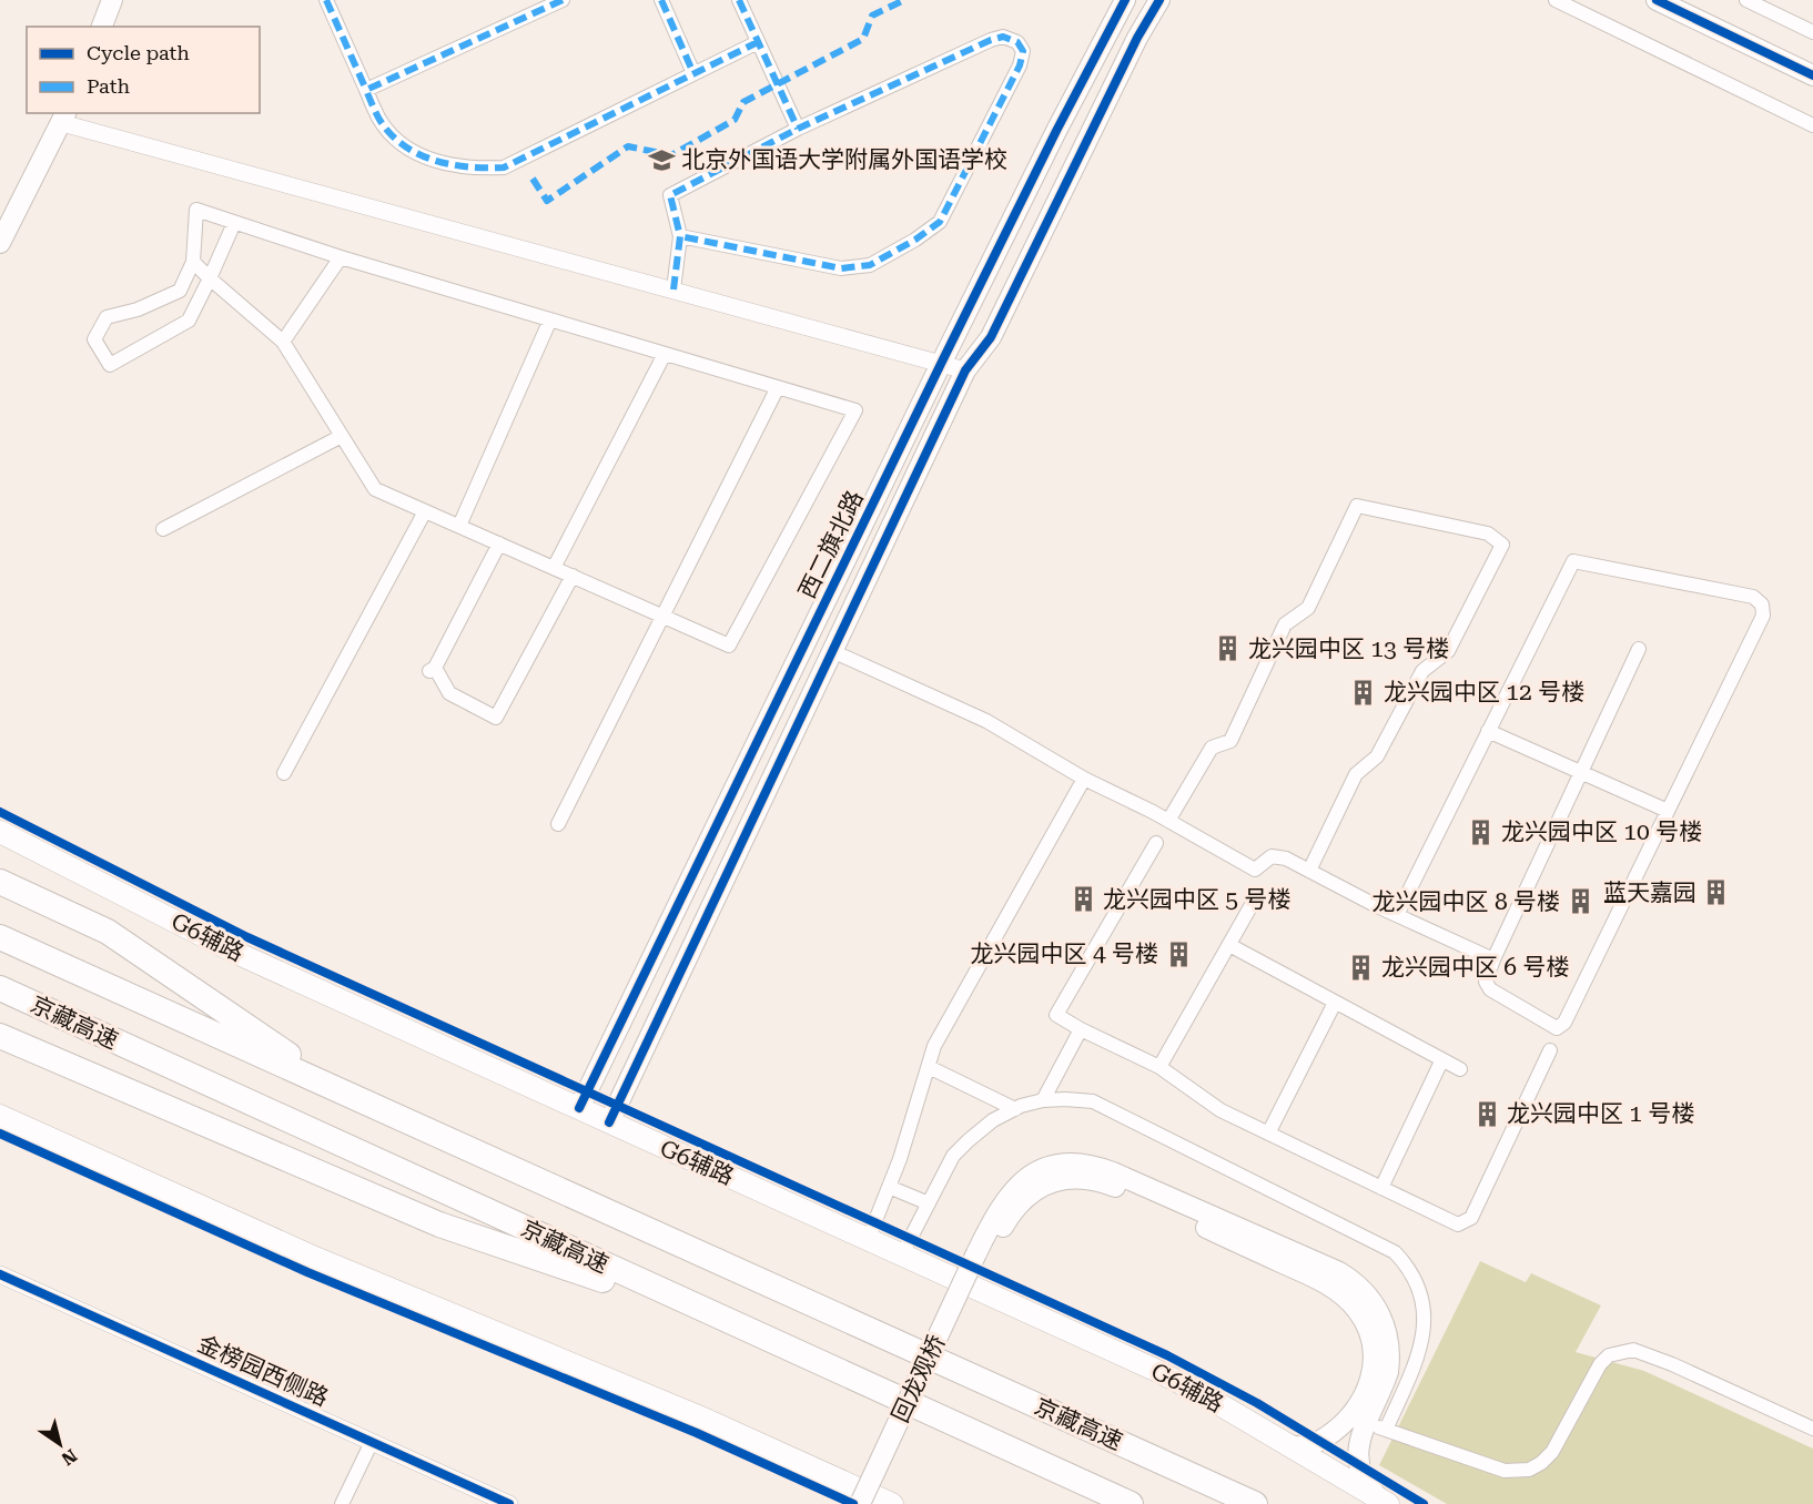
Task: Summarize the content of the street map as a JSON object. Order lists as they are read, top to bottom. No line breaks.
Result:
{"streets":{"highway":["京藏高速"],"main road":["西二旗北路","G6辅路","回龙观桥"],"street":["金榜园西侧路"]},"crossings":[["西二旗北路","G6辅路"]],"places":{"school or university":["北京外国语大学附属外国语学校"],"building":["龙兴园中区 13 号楼","龙兴园中区 12 号楼","龙兴园中区 10 号楼","蓝天嘉园","龙兴园中区 5 号楼","龙兴园中区 8 号楼","龙兴园中区 4 号楼","龙兴园中区 6 号楼","龙兴园中区 1 号楼"]},"legend":["Cycle path","Path"],"north":"bottom right"}
